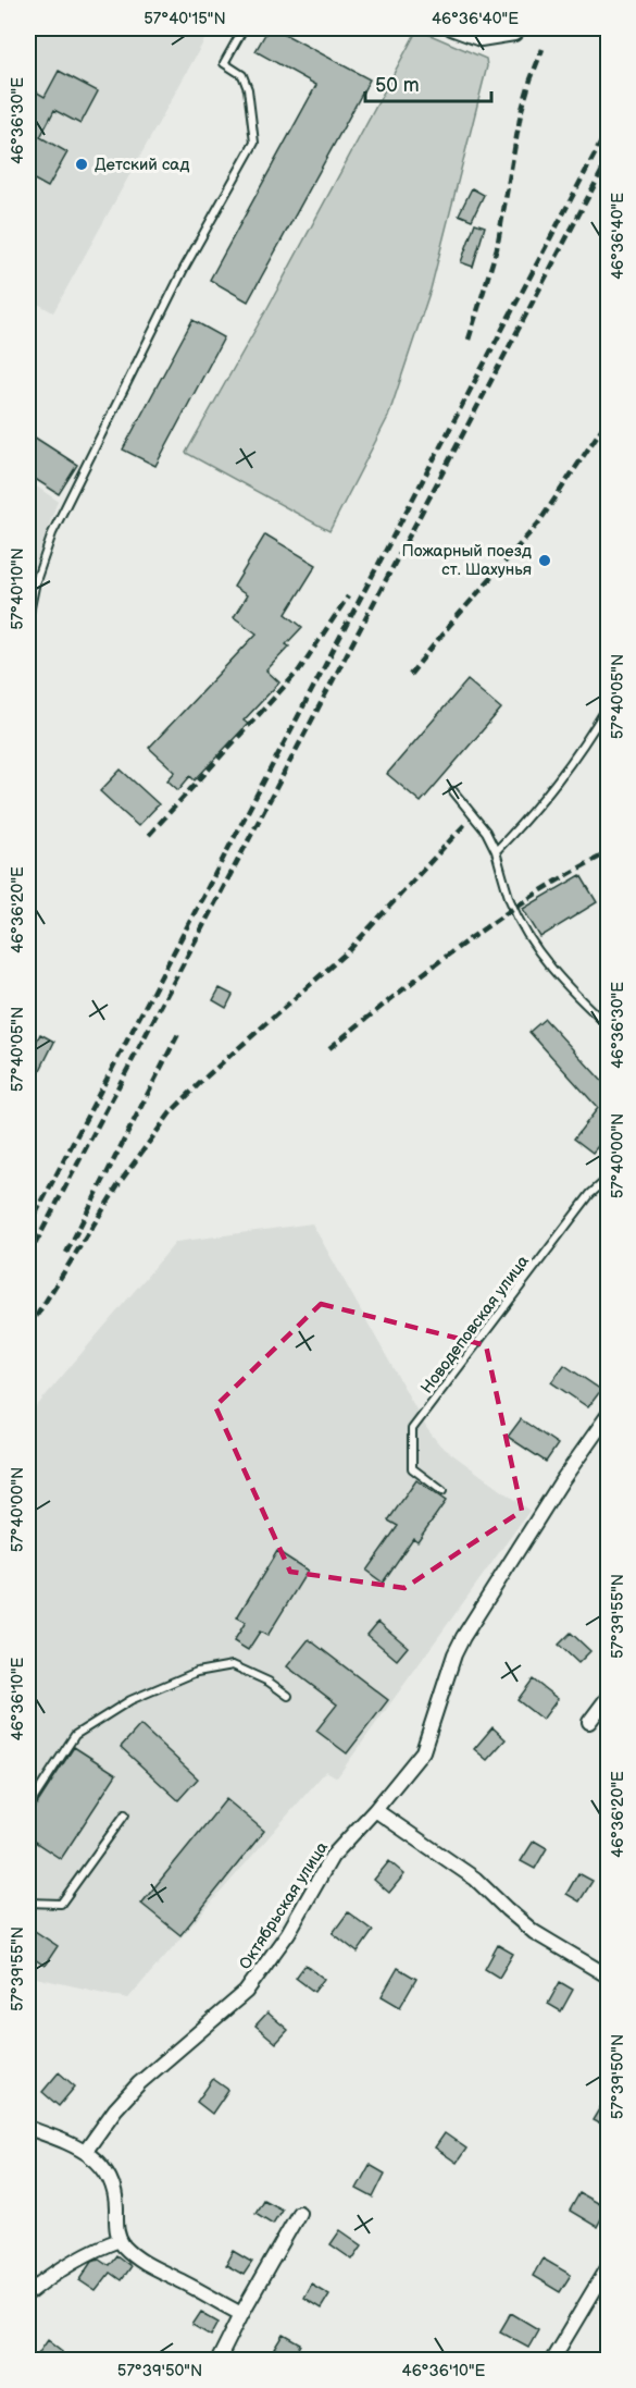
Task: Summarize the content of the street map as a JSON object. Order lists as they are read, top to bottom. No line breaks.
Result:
{"streets":{"street":["Октябрьская улица"],"lane":["Новодеповская улица"]},"places":["Детский сад","Пожарный поезд ст. Шахунья"],"scale_bar":"50 m","coordinates":["57°40'15\"N","46°36'40\"E","46°36'30\"E","57°40'10\"N","57°40'05\"N","46°36'20\"E","57°40'00\"N","57°39'55\"N","46°36'10\"E","57°39'50\"N"]}
